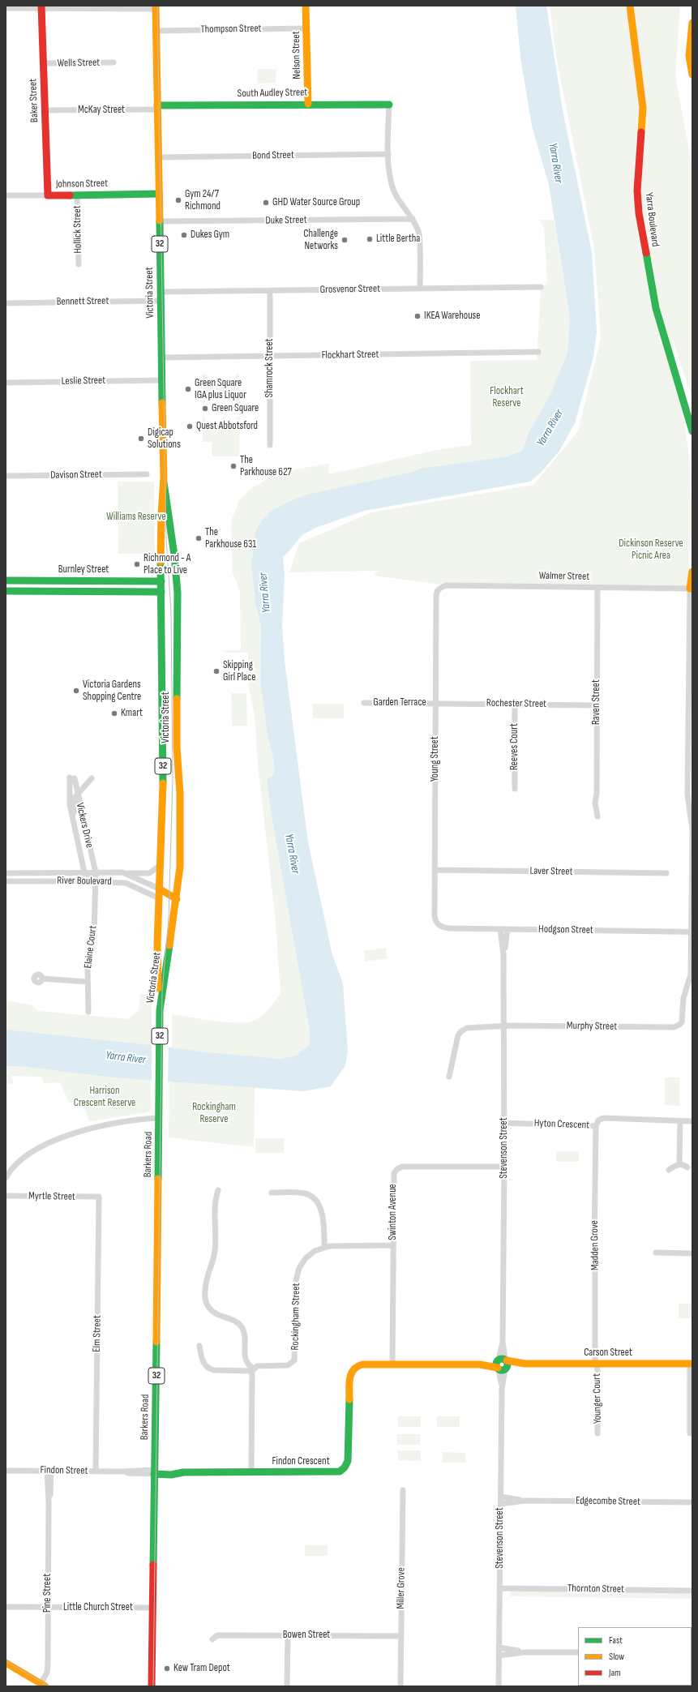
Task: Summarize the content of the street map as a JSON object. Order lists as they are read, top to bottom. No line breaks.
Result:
{"streets":{"main road":["Nelson Street","South Audley Street","Baker Street","Johnson Street","Yarra Boulevard","32","Victoria Street","Burnley Street","Barkers Road","Carson Street","Findon Crescent"],"street":["Thompson Street","Wells Street","McKay Street","Bond Street","Duke Street","Hollick Street","Grosvenor Street","Bennett Street","Flockhart Street","Shamrock Street","Leslie Street","Davison Street","Walmer Street","Raven Street","Garden Terrace","Rochester Street","Reeves Court","Young Street","Vickers Drive","Laver Street","River Boulevard","Hodgson Street","Elaine Court","Murphy Street","Hyton Crescent","Stevenson Street","Myrtle Street","Swinton Avenue","Madden Grove","Rockingham Street","Elm Street","Younger Court","Findon Street","Edgecombe Street","Miller Grove","Thornton Street","Pine Street","Little Church Street","Bowen Street"]},"crossings":[["Thompson Street","Nelson Street"],["Thompson Street","Victoria Street"],["Nelson Street","South Audley Street"],["Wells Street","Baker Street"],["South Audley Street","McKay Street"],["South Audley Street","Victoria Street"],["Baker Street","McKay Street"],["Baker Street","Johnson Street"],["McKay Street","Victoria Street"],["Bond Street","Victoria Street"],["Johnson Street","Hollick Street"],["Johnson Street","Victoria Street"],["Duke Street","Victoria Street"],["Grosvenor Street","Victoria Street"],["Grosvenor Street","Shamrock Street"],["Victoria Street","Bennett Street"],["Victoria Street","Flockhart Street"],["Victoria Street","Leslie Street"],["Victoria Street","Burnley Street"],["Victoria Street","River Boulevard"],["Victoria Street","Barkers Road"],["Flockhart Street","Shamrock Street"],["Walmer Street","Raven Street"],["Walmer Street","Young Street"],["Raven Street","Rochester Street"],["Garden Terrace","Rochester Street"],["Garden Terrace","Young Street"],["Rochester Street","Reeves Court"],["Rochester Street","Young Street"],["Young Street","Laver Street"],["Young Street","Hodgson Street"],["Vickers Drive","River Boulevard"],["Vickers Drive","Elaine Court"],["River Boulevard","Elaine Court"],["Hodgson Street","Murphy Street"],["Hodgson Street","Stevenson Street"],["Murphy Street","Stevenson Street"],["Hyton Crescent","Stevenson Street"],["Hyton Crescent","Madden Grove"],["Stevenson Street","Swinton Avenue"],["Stevenson Street","Carson Street"],["Stevenson Street","Edgecombe Street"],["Stevenson Street","Thornton Street"],["Barkers Road","Findon Crescent"],["Barkers Road","Findon Street"],["Barkers Road","Little Church Street"],["Myrtle Street","Elm Street"],["Swinton Avenue","Rockingham Street"],["Swinton Avenue","Carson Street"],["Madden Grove","Carson Street"],["Madden Grove","Younger Court"],["Elm Street","Findon Street"],["Carson Street","Younger Court"],["Carson Street","Findon Crescent"],["Findon Crescent","Findon Street"],["Findon Street","Pine Street"],["Miller Grove","Bowen Street"],["Pine Street","Little Church Street"]],"water":["Yarra River"],"parks":["Flockhart Reserve","Williams Reserve","Dickinson Reserve Picnic Area","Harrison Crescent Reserve","Rockingham Reserve"],"places":["Gym 24/7 Richmond","GHD Water Source Group","Dukes Gym","Little Bertha","Challenge Networks","IKEA Warehouse","Green Square IGA plus Liquor","Green Square","Quest Abbotsford","Digicap Solutions","The Parkhouse 627","The Parkhouse 631","Richmond - A Place to Live","Skipping Girl Place","Victoria Gardens Shopping Centre","Kmart","Kew Tram Depot"],"legend":["Fast","Slow","Jam"]}
